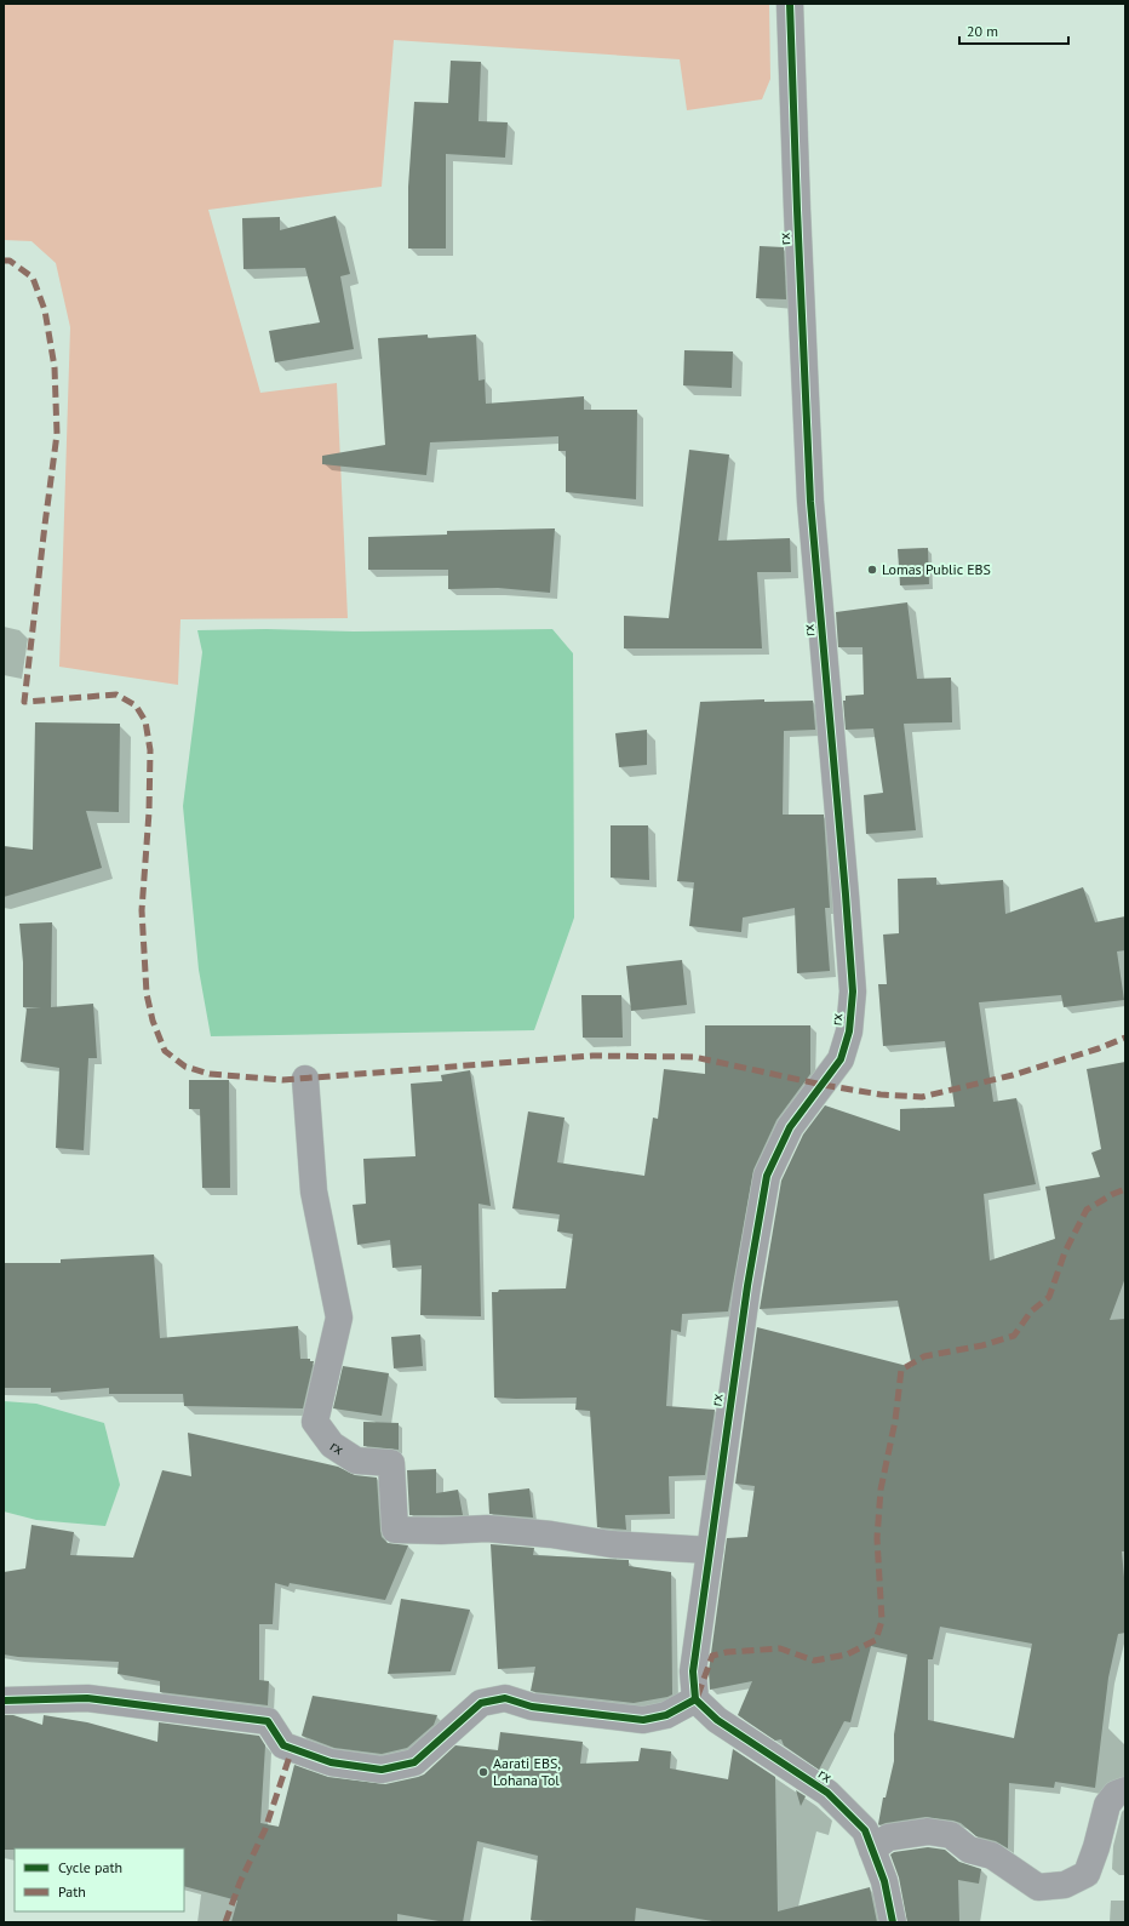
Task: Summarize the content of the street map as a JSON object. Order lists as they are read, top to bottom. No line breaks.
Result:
{"streets":{"street":["rx"]},"places":["Lomas Public EBS","Aarati EBS, Lohana Tol"],"legend":["Cycle path","Path"],"scale_bar":"20 m"}
